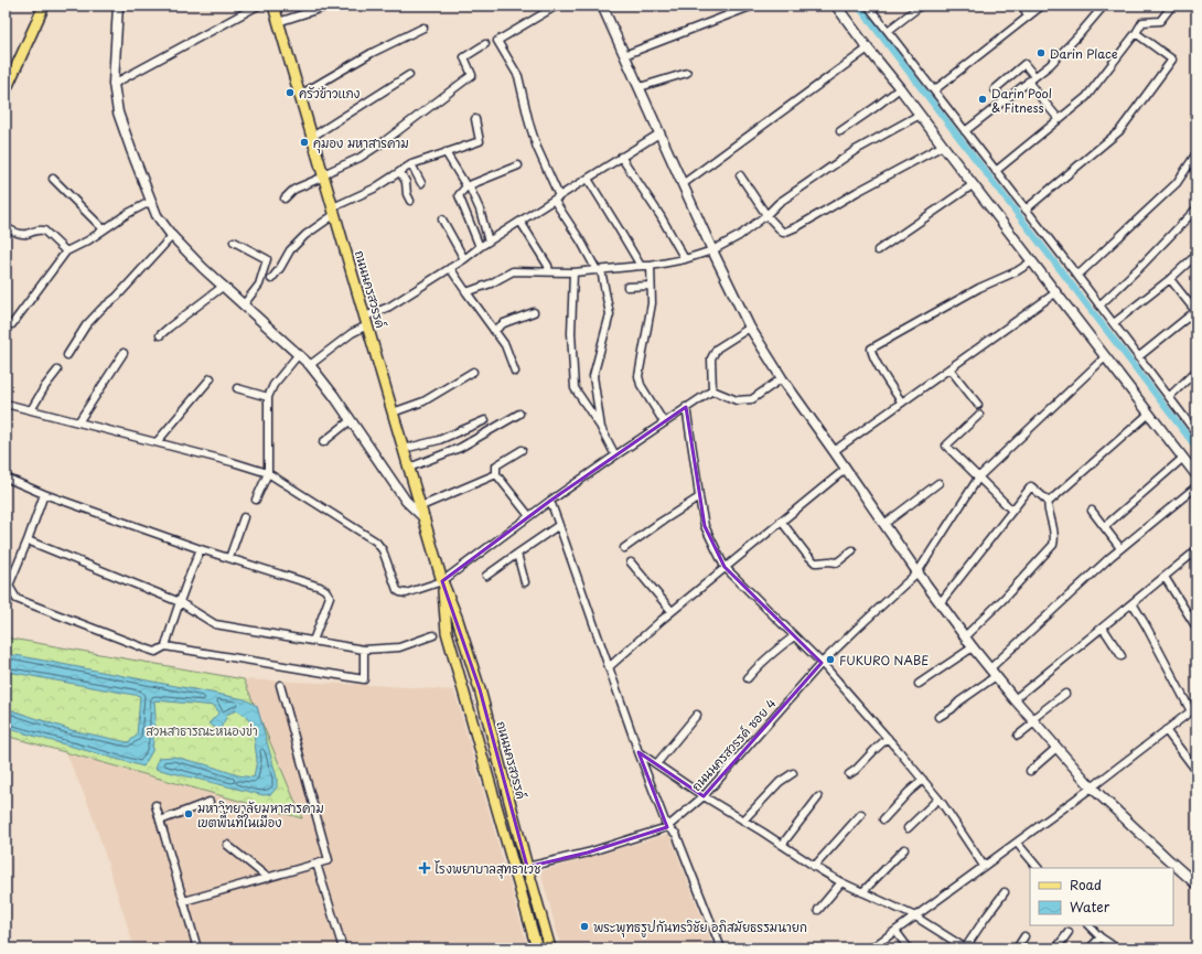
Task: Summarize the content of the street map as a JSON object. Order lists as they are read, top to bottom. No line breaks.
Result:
{"streets":{"main road":["ถนนนครสวรรค์"],"street":["ถนนนครสวรรค์ ซอย 4"]},"crossings":[["ถนนนครสวรรค์","ถนนนครสวรรค์ ซอย 4"]],"parks":["สวนสาธารณะหนองข่า"],"places":{"other":["Darin Place","ครัวข้าวแกง","Darin Pool & Fitness","คุมอง มหาสารคาม","FUKURO NABE","มหาวิทยาลัยมหาสารคาม เขตพื้นที่ในเมือง","พระพุทธรูปกันทรวิชัย อภิสมัยธรรมนายก"],"health":["โรงพยาบาลสุทธาเวช"]},"legend":["Road","Water"]}
